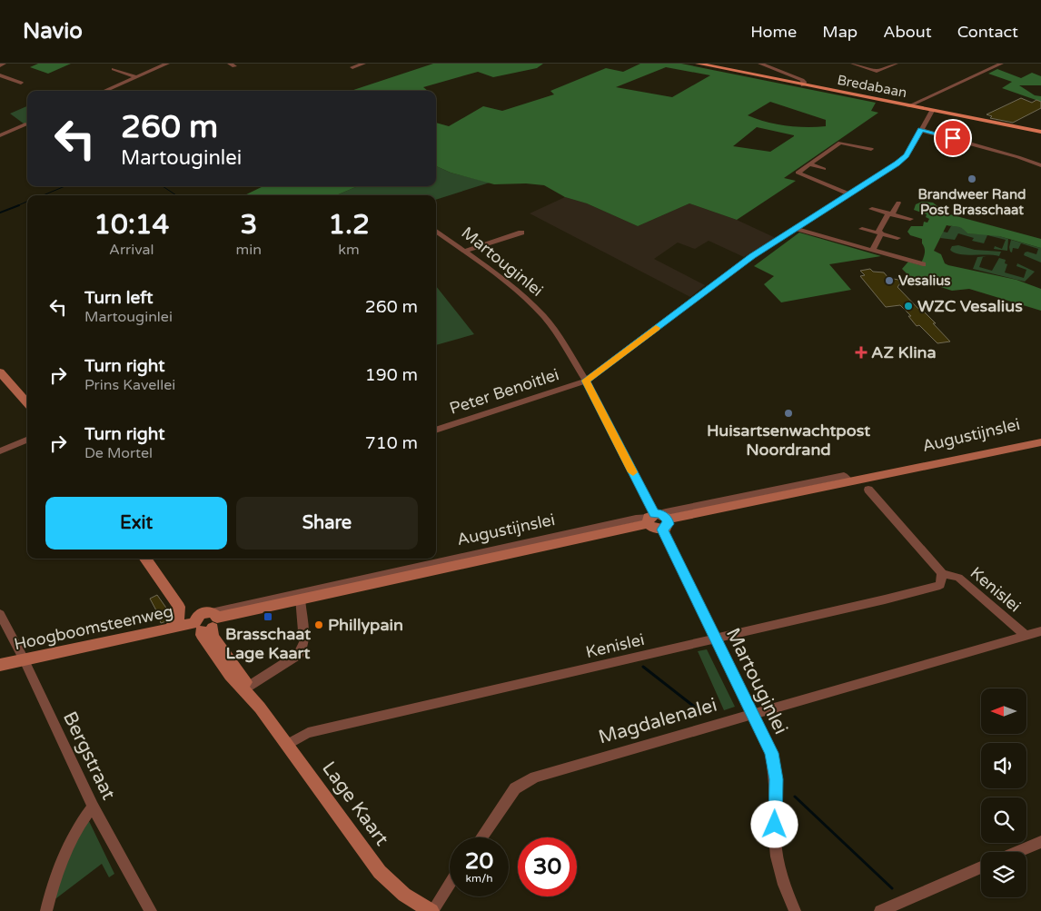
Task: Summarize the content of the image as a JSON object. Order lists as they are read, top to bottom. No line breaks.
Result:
{"streets":{"main road":["Bredabaan"],"street":["Martouginlei","Peter Benoitlei","Augustijnslei","Kenislei","Hoogboomsteenweg","Magdalenalei","Bergstraat","Lage Kaart"]},"crossings":[["Bredabaan","Peter Benoitlei"],["Martouginlei","Peter Benoitlei"],["Martouginlei","Augustijnslei"],["Martouginlei","Kenislei"],["Martouginlei","Magdalenalei"],["Augustijnslei","Hoogboomsteenweg"],["Augustijnslei","Lage Kaart"],["Kenislei","Magdalenalei"],["Kenislei","Lage Kaart"],["Hoogboomsteenweg","Bergstraat"],["Hoogboomsteenweg","Lage Kaart"]],"places":{"other":["Brandweer Rand Post Brasschaat","Vesalius","WZC Vesalius","Huisartsenwachtpost Noordrand","Phillypain"],"health":["AZ Klina"],"transit":["Brasschaat Lage Kaart"]},"north":"left","page":{"header":"Navio","nav":["Home","Map","About","Contact"],"turn":["260 m","Martouginlei"],"eta":["10:14","Arrival","3","min","1.2","km"],"list":[{"name":"Turn left","note":"Martouginlei","value":"260 m"},{"name":"Turn right","note":"Prins Kavellei","value":"190 m"},{"name":"Turn right","note":"De Mortel","value":"710 m"}],"buttons":["Exit","Share"],"speed":"20 km/h","limit":"30"}}
